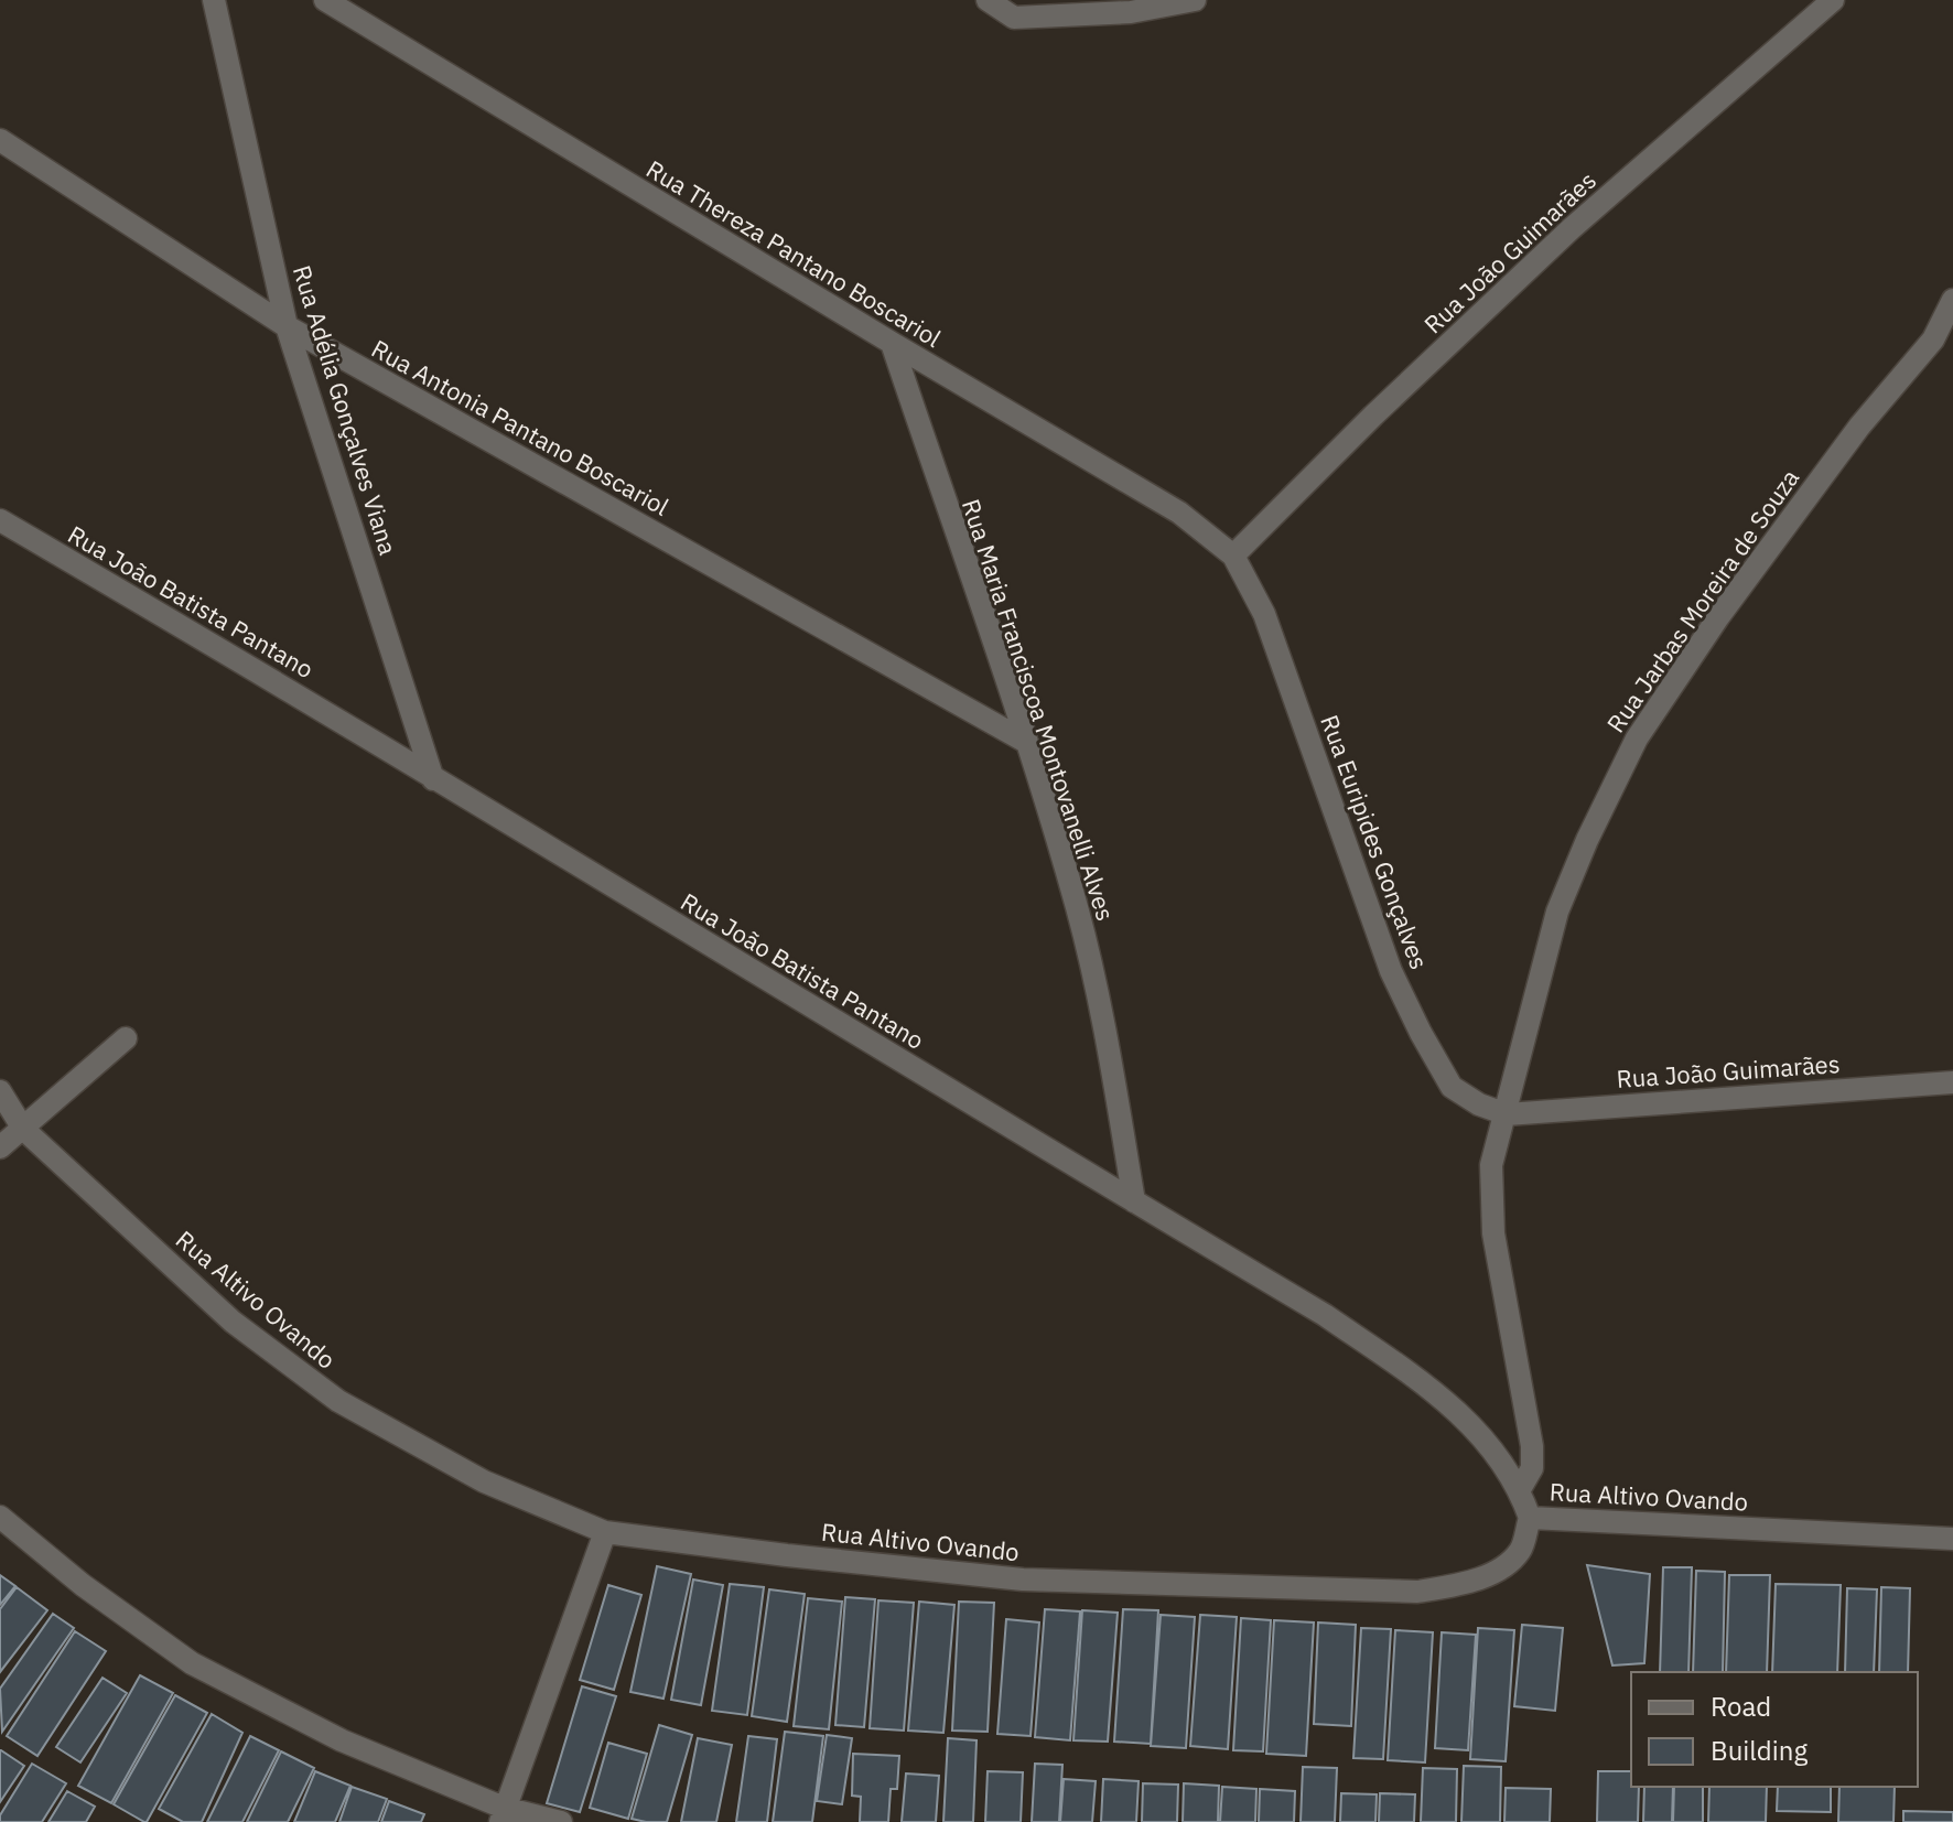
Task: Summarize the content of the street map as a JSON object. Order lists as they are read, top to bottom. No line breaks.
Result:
{"streets":{"street":["Rua João Guimarães","Rua Thereza Pantano Boscariol","Rua Adélia Gonçalves Viana","Rua Antonia Pantano Boscariol","Rua Jarbas Moreira de Souza","Rua João Batista Pantano","Rua Maria Franciscoa Montovanelli Alves","Rua Euripides Gonçalves","Rua Altivo Ovando"]},"crossings":[["Rua João Guimarães","Rua Thereza Pantano Boscariol"],["Rua João Guimarães","Rua Jarbas Moreira de Souza"],["Rua João Guimarães","Rua Euripides Gonçalves"],["Rua Thereza Pantano Boscariol","Rua Maria Franciscoa Montovanelli Alves"],["Rua Thereza Pantano Boscariol","Rua Euripides Gonçalves"],["Rua Adélia Gonçalves Viana","Rua Antonia Pantano Boscariol"],["Rua Adélia Gonçalves Viana","Rua João Batista Pantano"],["Rua Antonia Pantano Boscariol","Rua Maria Franciscoa Montovanelli Alves"],["Rua Jarbas Moreira de Souza","Rua João Batista Pantano"],["Rua Jarbas Moreira de Souza","Rua Euripides Gonçalves"],["Rua João Batista Pantano","Rua Maria Franciscoa Montovanelli Alves"],["Rua João Batista Pantano","Rua Altivo Ovando"]],"legend":["Road","Building"]}
